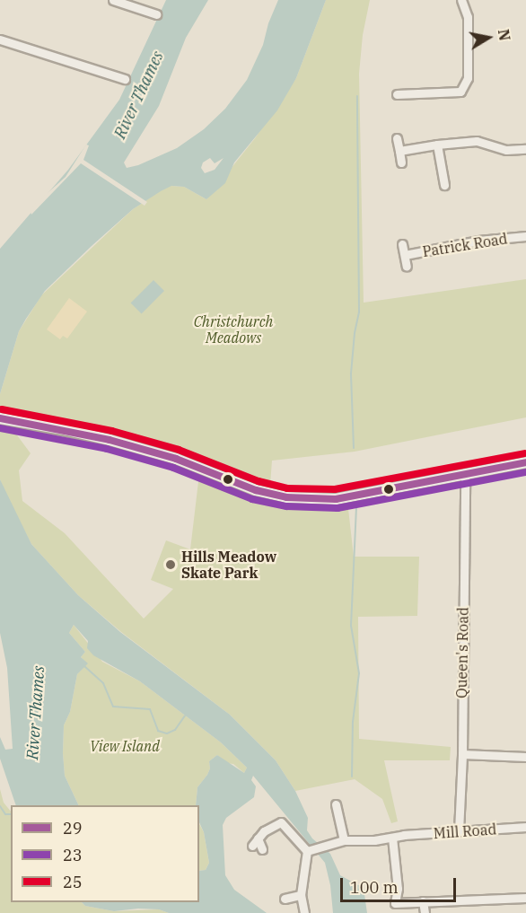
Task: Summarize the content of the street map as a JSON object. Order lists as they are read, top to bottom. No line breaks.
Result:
{"streets":{"street":["Patrick Road","Queen's Road","Mill Road"]},"crossings":[["Queen's Road","Mill Road"]],"water":["River Thames"],"parks":["Christchurch Meadows","View Island"],"places":["Hills Meadow Skate Park"],"lines":["transit line 25","transit line 29","transit line 23"],"legend":["29","23","25"],"scale_bar":"100 m","north":"right"}
